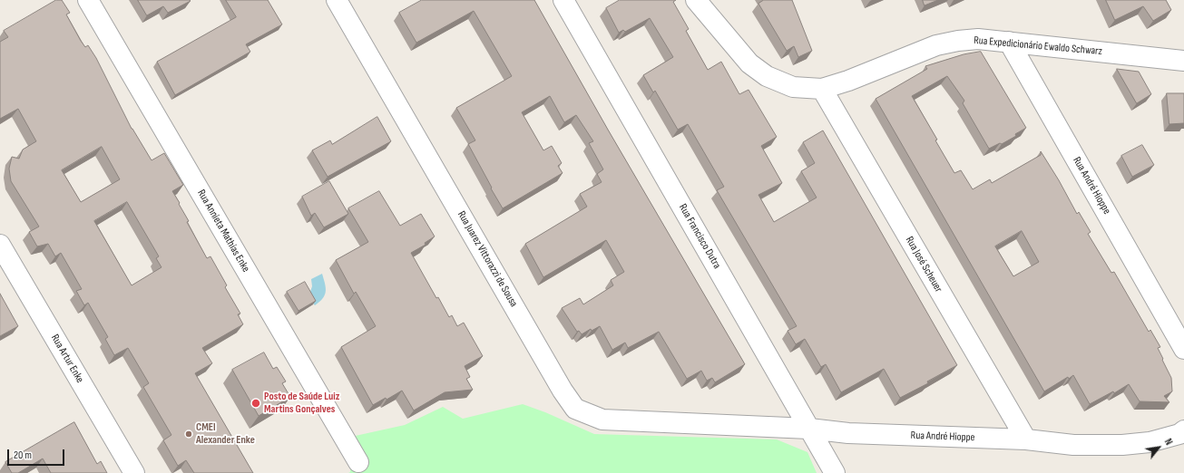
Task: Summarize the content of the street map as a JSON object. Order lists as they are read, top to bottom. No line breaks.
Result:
{"streets":{"street":["Rua Expedicionário Ewaldo Schwarz","Rua André Hioppe","Rua Annieta Mathias Enke","Rua Francisco Dutra","Rua Juarez Vittorazzi de Sousa","Rua José Scheuer","Rua Artur Enke"]},"crossings":[["Rua Expedicionário Ewaldo Schwarz","Rua André Hioppe"],["Rua Expedicionário Ewaldo Schwarz","Rua José Scheuer"],["Rua André Hioppe","Rua Francisco Dutra"],["Rua André Hioppe","Rua Juarez Vittorazzi de Sousa"],["Rua André Hioppe","Rua José Scheuer"]],"places":["Posto de Saúde Luiz Martins Gonçalves","CMEI Alexander Enke"],"scale_bar":"20 m","north":"top right"}
